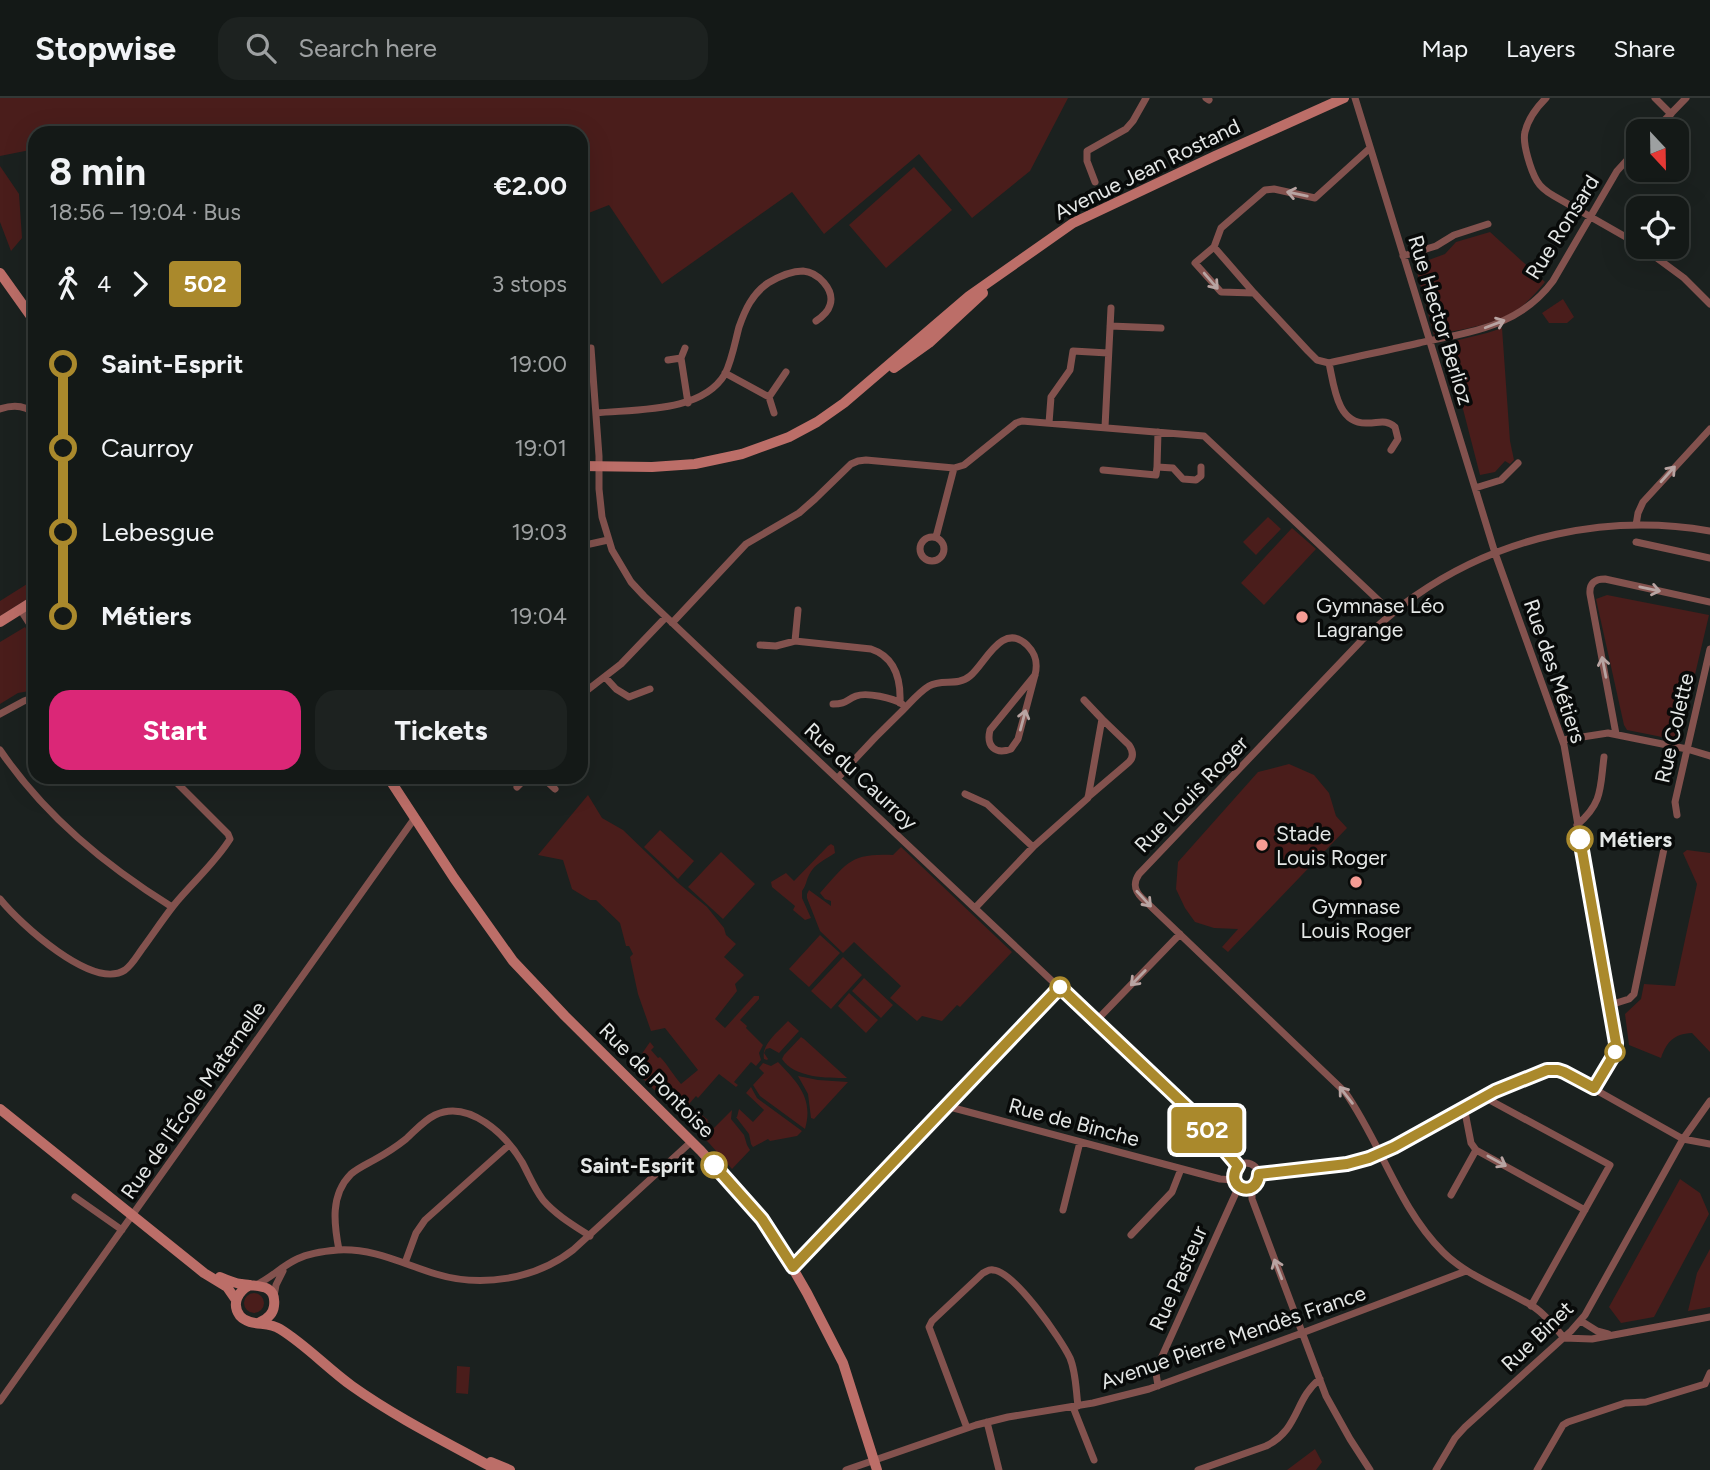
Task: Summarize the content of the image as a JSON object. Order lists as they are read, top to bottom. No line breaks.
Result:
{"streets":{"street":["Avenue Jean Rostand","Rue Ronsard","Rue Hector Berlioz","Rue des Métiers","Rue Colette","Rue du Caurroy","Rue Louis Roger","Rue de Pontoise","Rue de l'École Maternelle","Rue de Binche","Rue Pasteur","Rue Binet","Avenue Pierre Mendès France"]},"crossings":[["Avenue Jean Rostand","Rue du Caurroy"],["Rue Ronsard","Rue Hector Berlioz"],["Rue Hector Berlioz","Rue des Métiers"],["Rue Hector Berlioz","Rue Louis Roger"],["Rue des Métiers","Rue Louis Roger"],["Rue du Caurroy","Rue de Binche"],["Rue du Caurroy","Rue Pasteur"],["Rue Louis Roger","Rue Binet"],["Rue Louis Roger","Avenue Pierre Mendès France"],["Rue de Pontoise","Rue de l'École Maternelle"],["Rue de Binche","Rue Pasteur"],["Rue Pasteur","Avenue Pierre Mendès France"]],"one_way":["Rue Ronsard"],"places":["Gymnase Léo Lagrange","Métiers","Stade Louis Roger","Gymnase Louis Roger","Saint-Esprit"],"lines":["bus line 502"],"north":"bottom","page":{"header":"Stopwise","search":"Search here","nav":["Map","Layers","Share"],"on_map":"502","heading":["8 min","18:56 – 19:04 · Bus","€2.00"],"legs":["4","502","3 stops"],"list":[{"name":"Saint-Esprit","value":"19:00"},{"name":"Caurroy","value":"19:01"},{"name":"Lebesgue","value":"19:03"},{"name":"Métiers","value":"19:04"}],"buttons":["Start","Tickets"]}}
